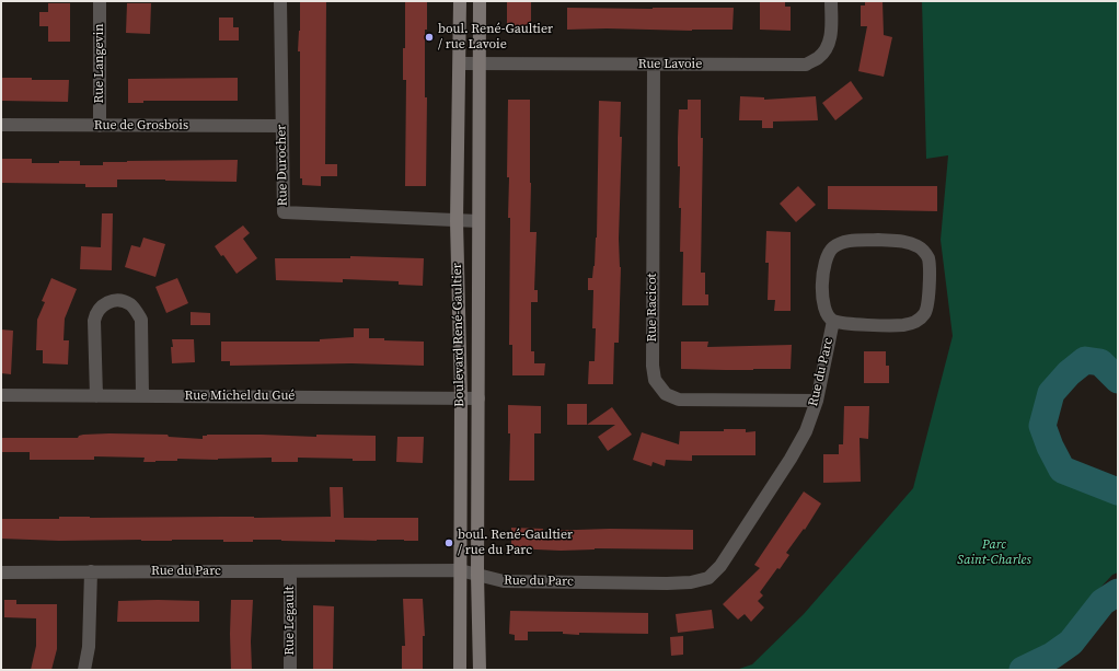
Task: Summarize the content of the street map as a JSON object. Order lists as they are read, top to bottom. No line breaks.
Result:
{"streets":{"street":["Rue Langevin","Rue Lavoie","Rue de Grosbois","Rue Durocher","Rue Racicot","Boulevard René-Gaultier","Rue du Parc","Rue Michel du Gué","Rue Legault"]},"crossings":[["Rue Langevin","Rue de Grosbois"],["Rue Lavoie","Rue Racicot"],["Rue Lavoie","Boulevard René-Gaultier"],["Rue de Grosbois","Rue Durocher"],["Rue Durocher","Boulevard René-Gaultier"],["Rue Racicot","Rue du Parc"],["Boulevard René-Gaultier","Rue du Parc"],["Boulevard René-Gaultier","Rue Michel du Gué"],["Rue du Parc","Rue Legault"]],"parks":["Parc Saint-Charles"],"places":["boul. René-Gaultier / rue Lavoie","boul. René-Gaultier / rue du Parc"]}
